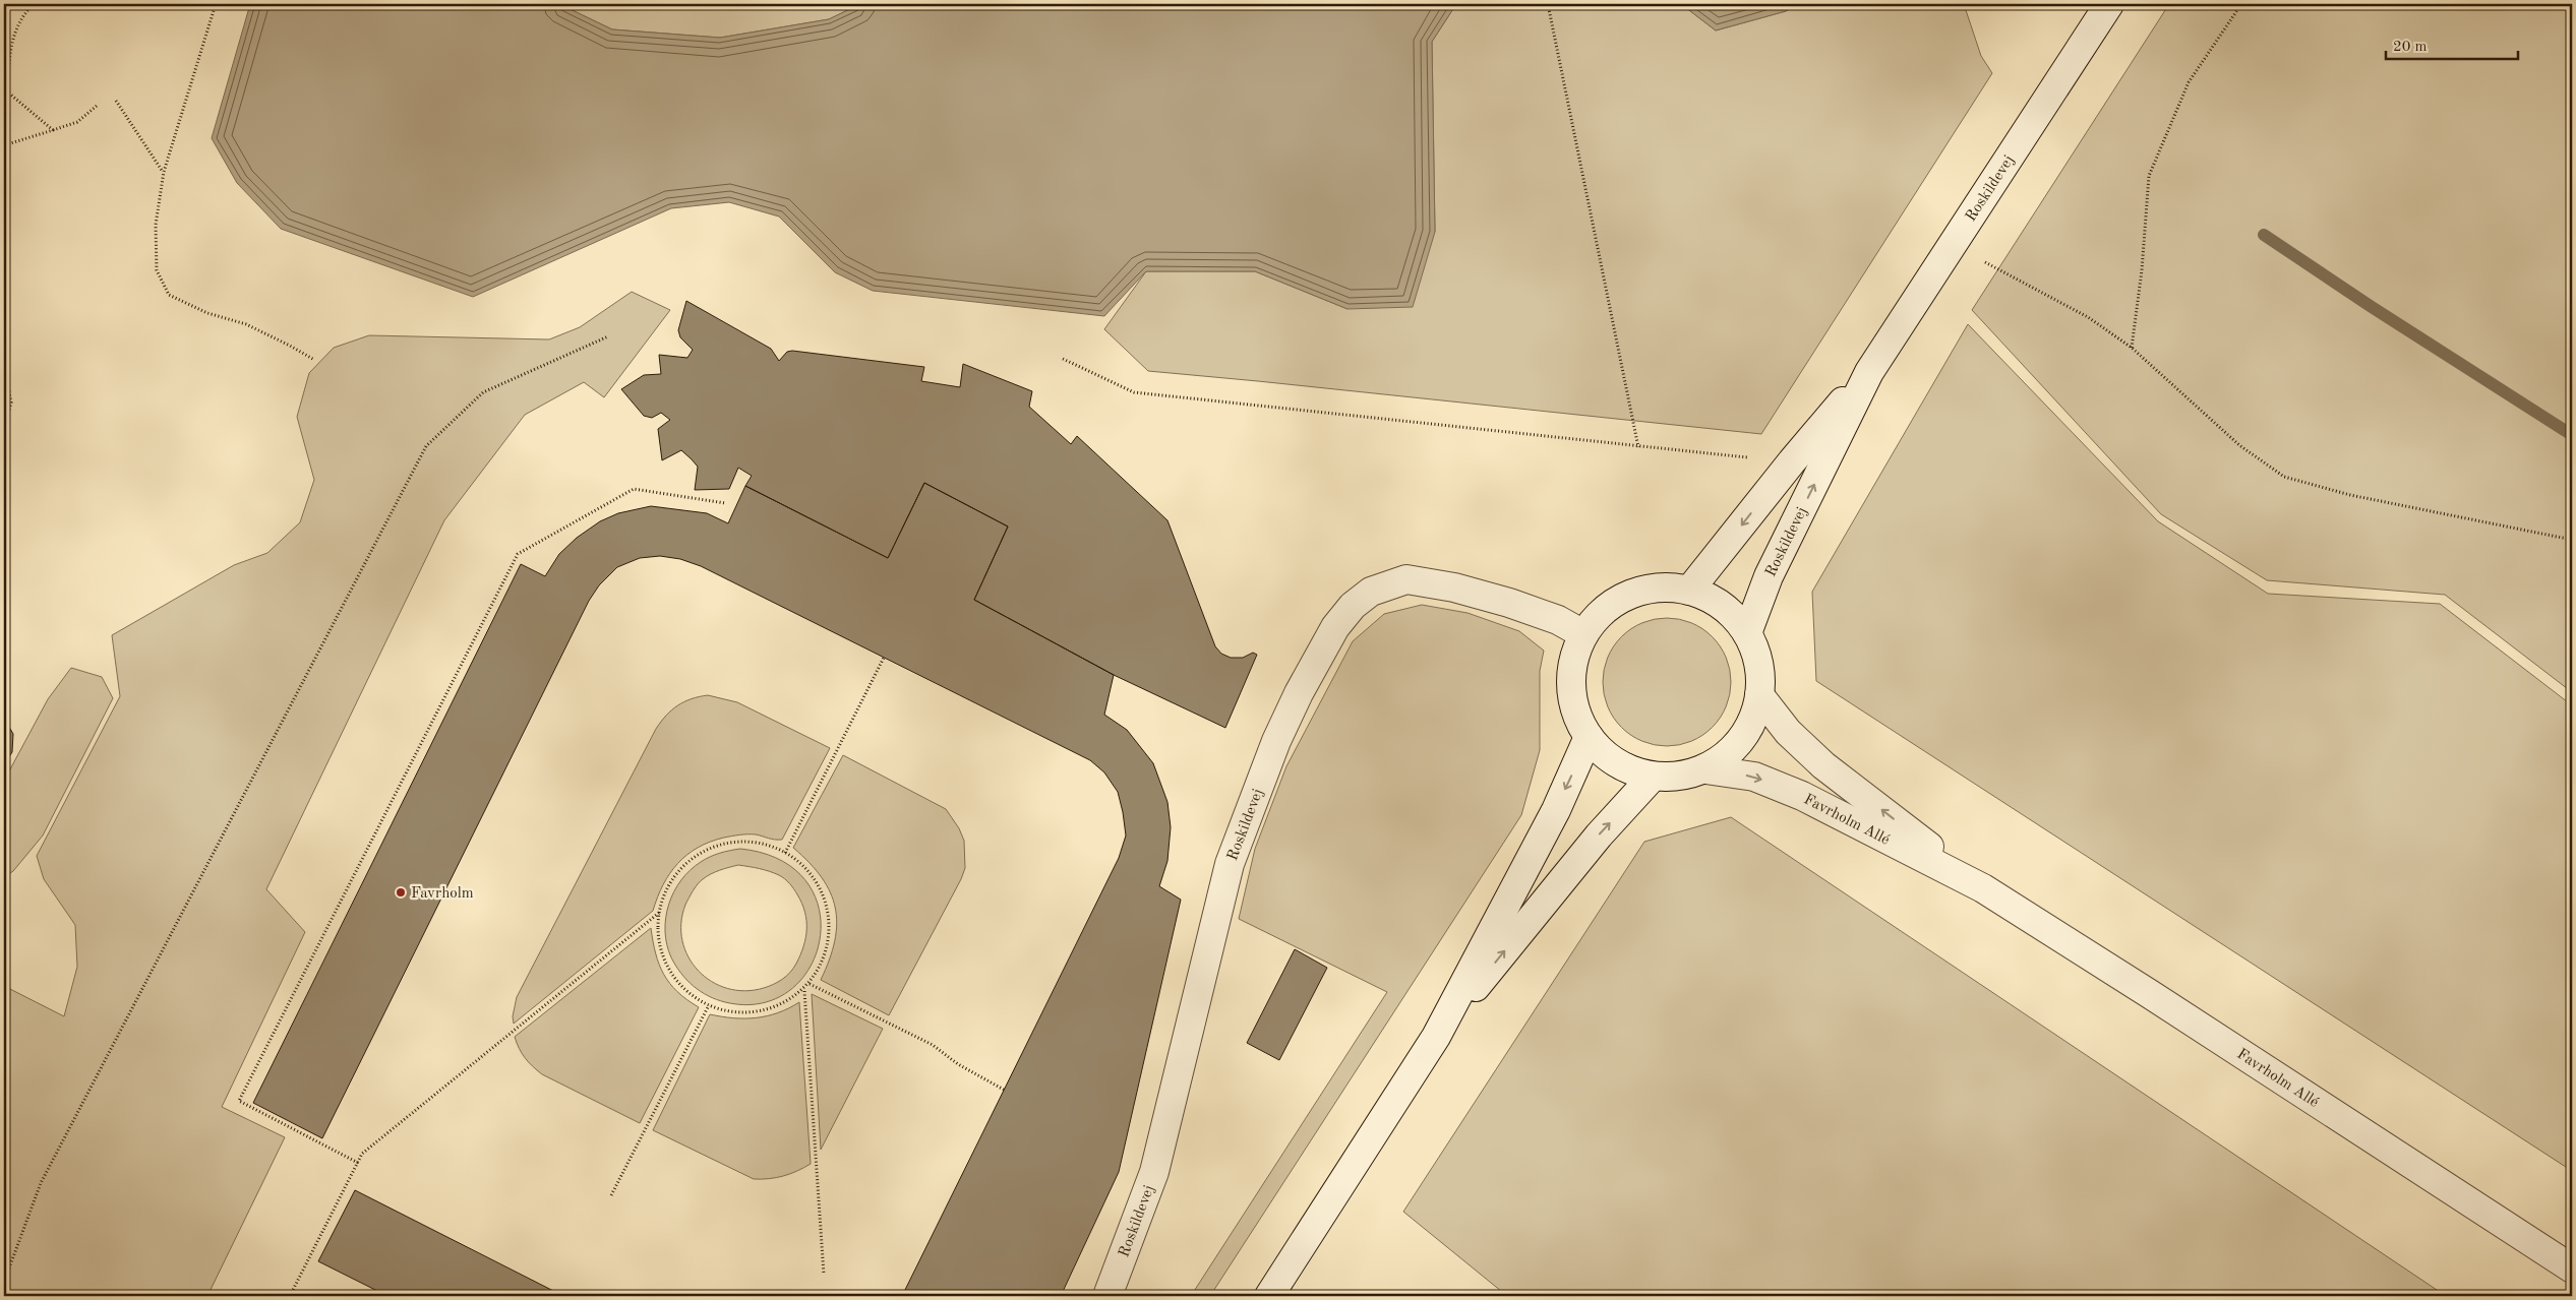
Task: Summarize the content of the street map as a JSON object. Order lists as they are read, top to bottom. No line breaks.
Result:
{"streets":{"street":["Roskildevej","Favrholm Allé"]},"places":["Favrholm"],"scale_bar":"20 m"}
